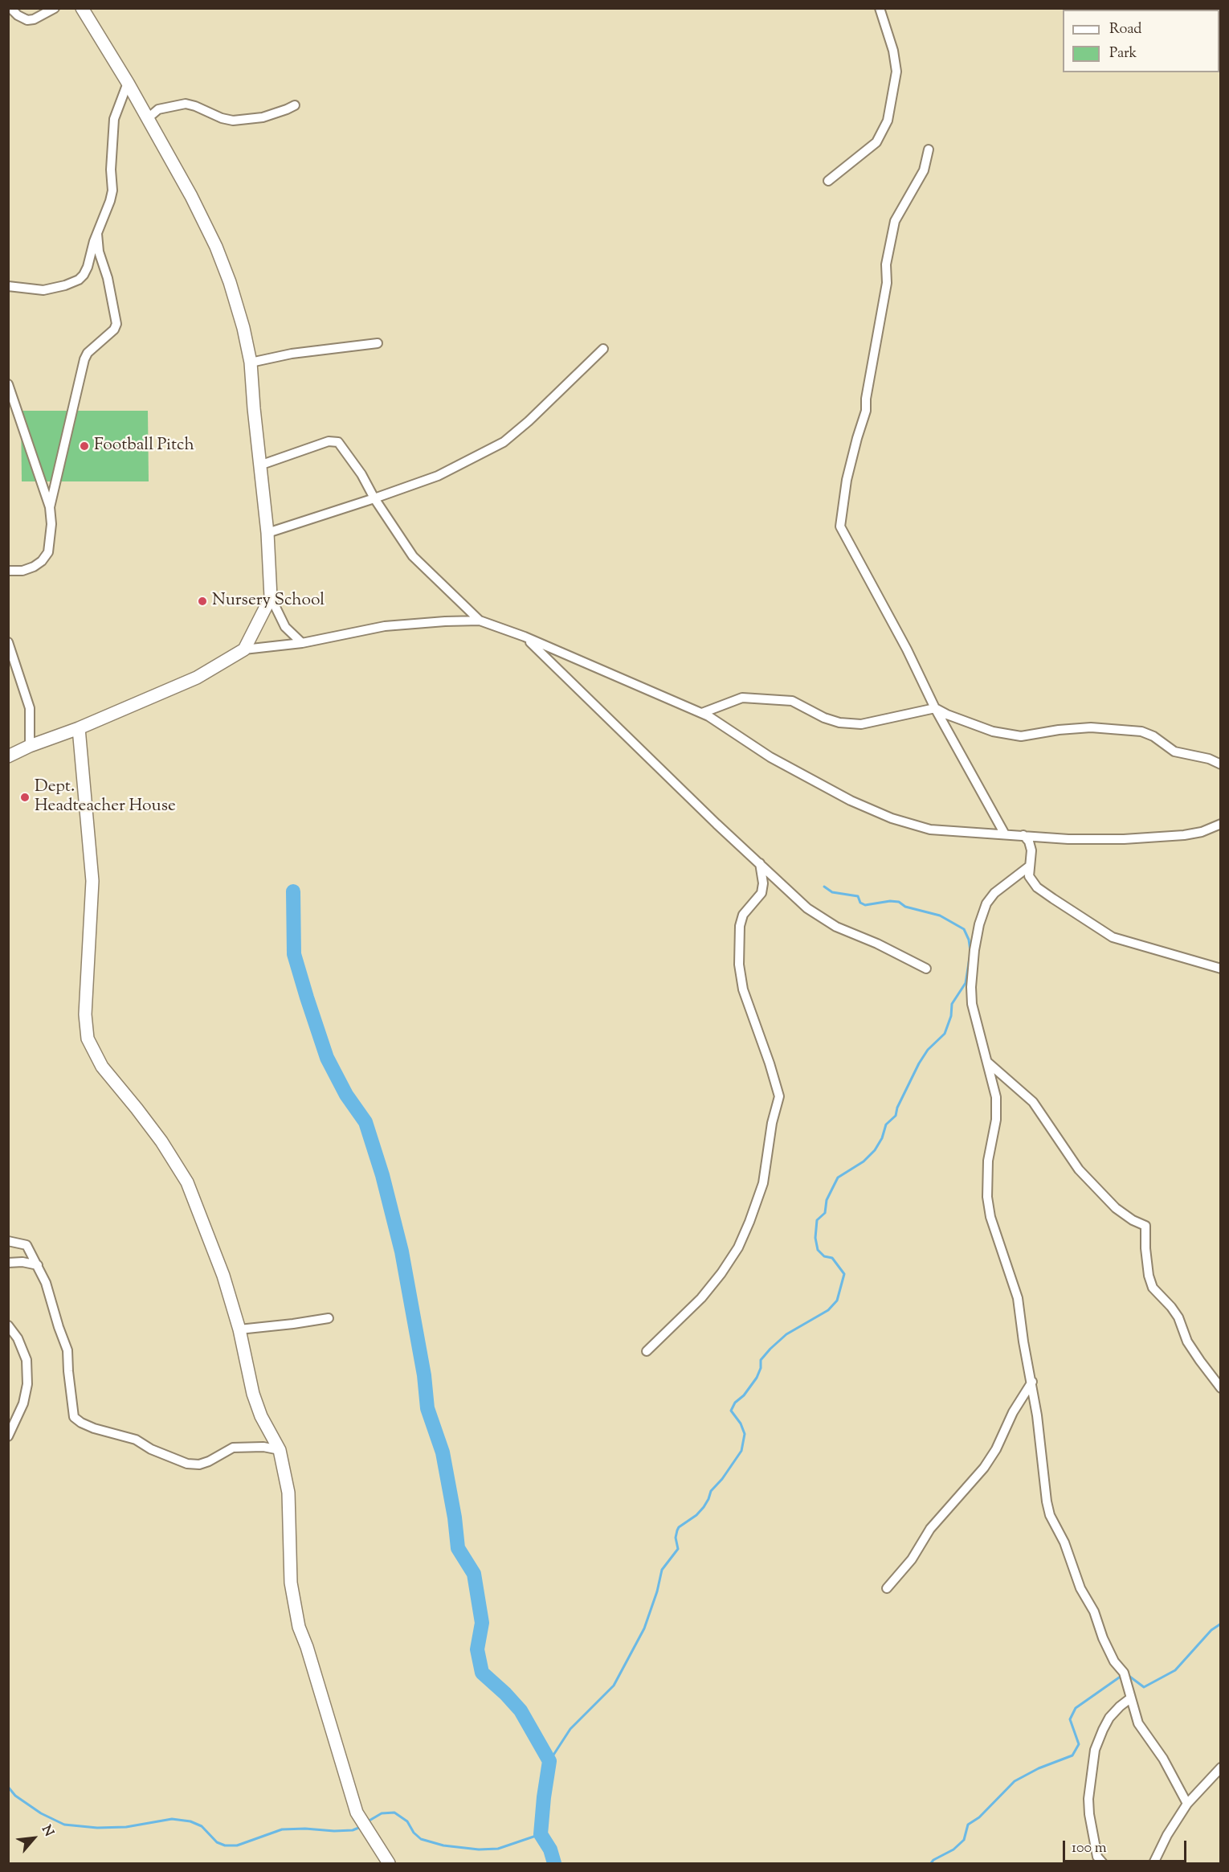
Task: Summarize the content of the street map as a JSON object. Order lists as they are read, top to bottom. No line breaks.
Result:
{"places":["Football Pitch","Nursery School","Dept. Headteacher House"],"legend":["Road","Park"],"scale_bar":"100 m","north":"top right"}
